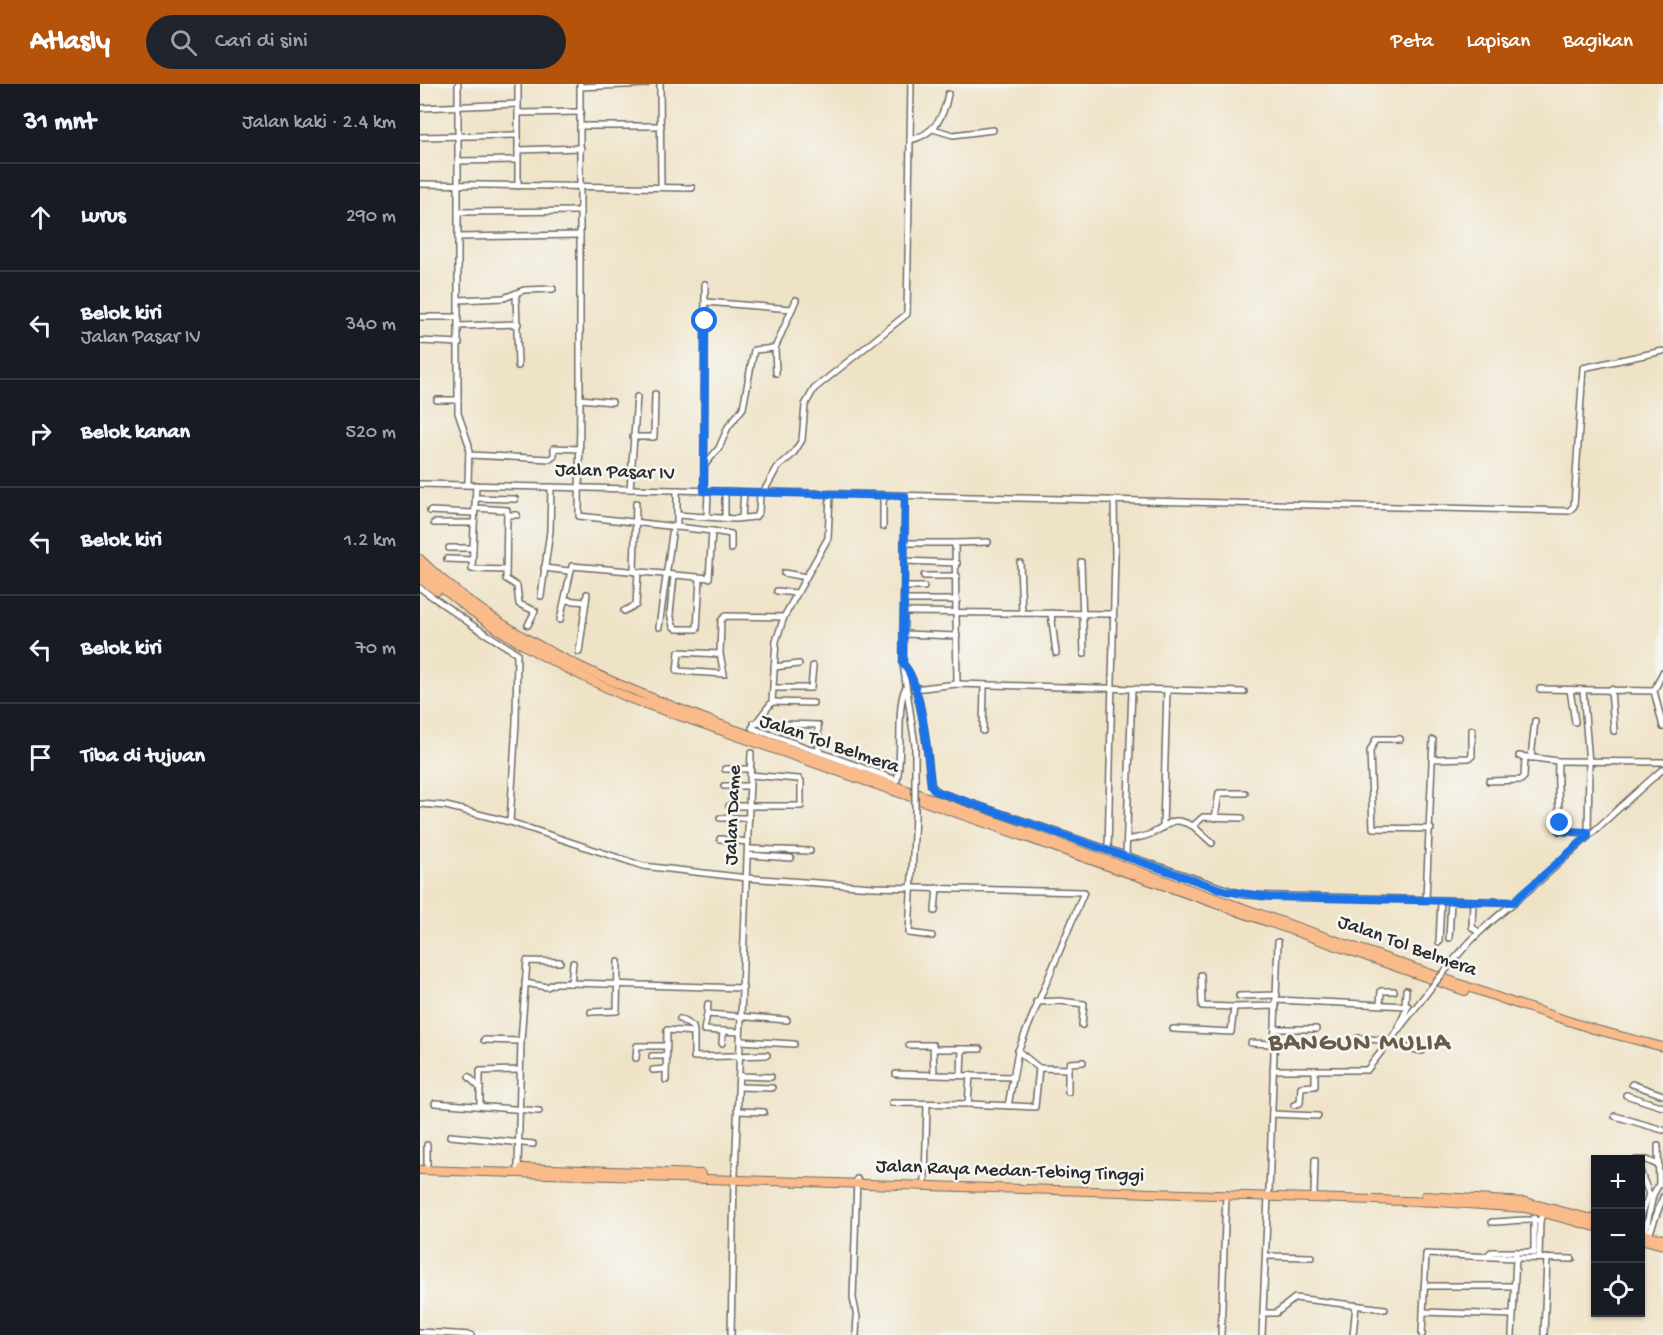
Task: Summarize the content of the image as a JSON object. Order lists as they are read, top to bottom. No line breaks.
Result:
{"streets":{"highway":["Jalan Tol Belmera","Jalan Raya Medan-Tebing Tinggi"],"street":["Jalan Pasar IV","Jalan Dame"]},"crossings":[["Jalan Dame","Jalan Raya Medan-Tebing Tinggi"]],"districts":["BANGUN MULIA"],"page":{"header":"Atlasly","search":"Cari di sini","nav":["Peta","Lapisan","Bagikan"],"heading":["31 mnt","Jalan kaki · 2.4 km"],"list":[["Lurus","290 m"],["Belok kiri","Jalan Pasar IV","340 m"],["Belok kanan","520 m"],["Belok kiri","1.2 km"],["Belok kiri","70 m"],"Tiba di tujuan"],"map_buttons":["+","−"]}}
